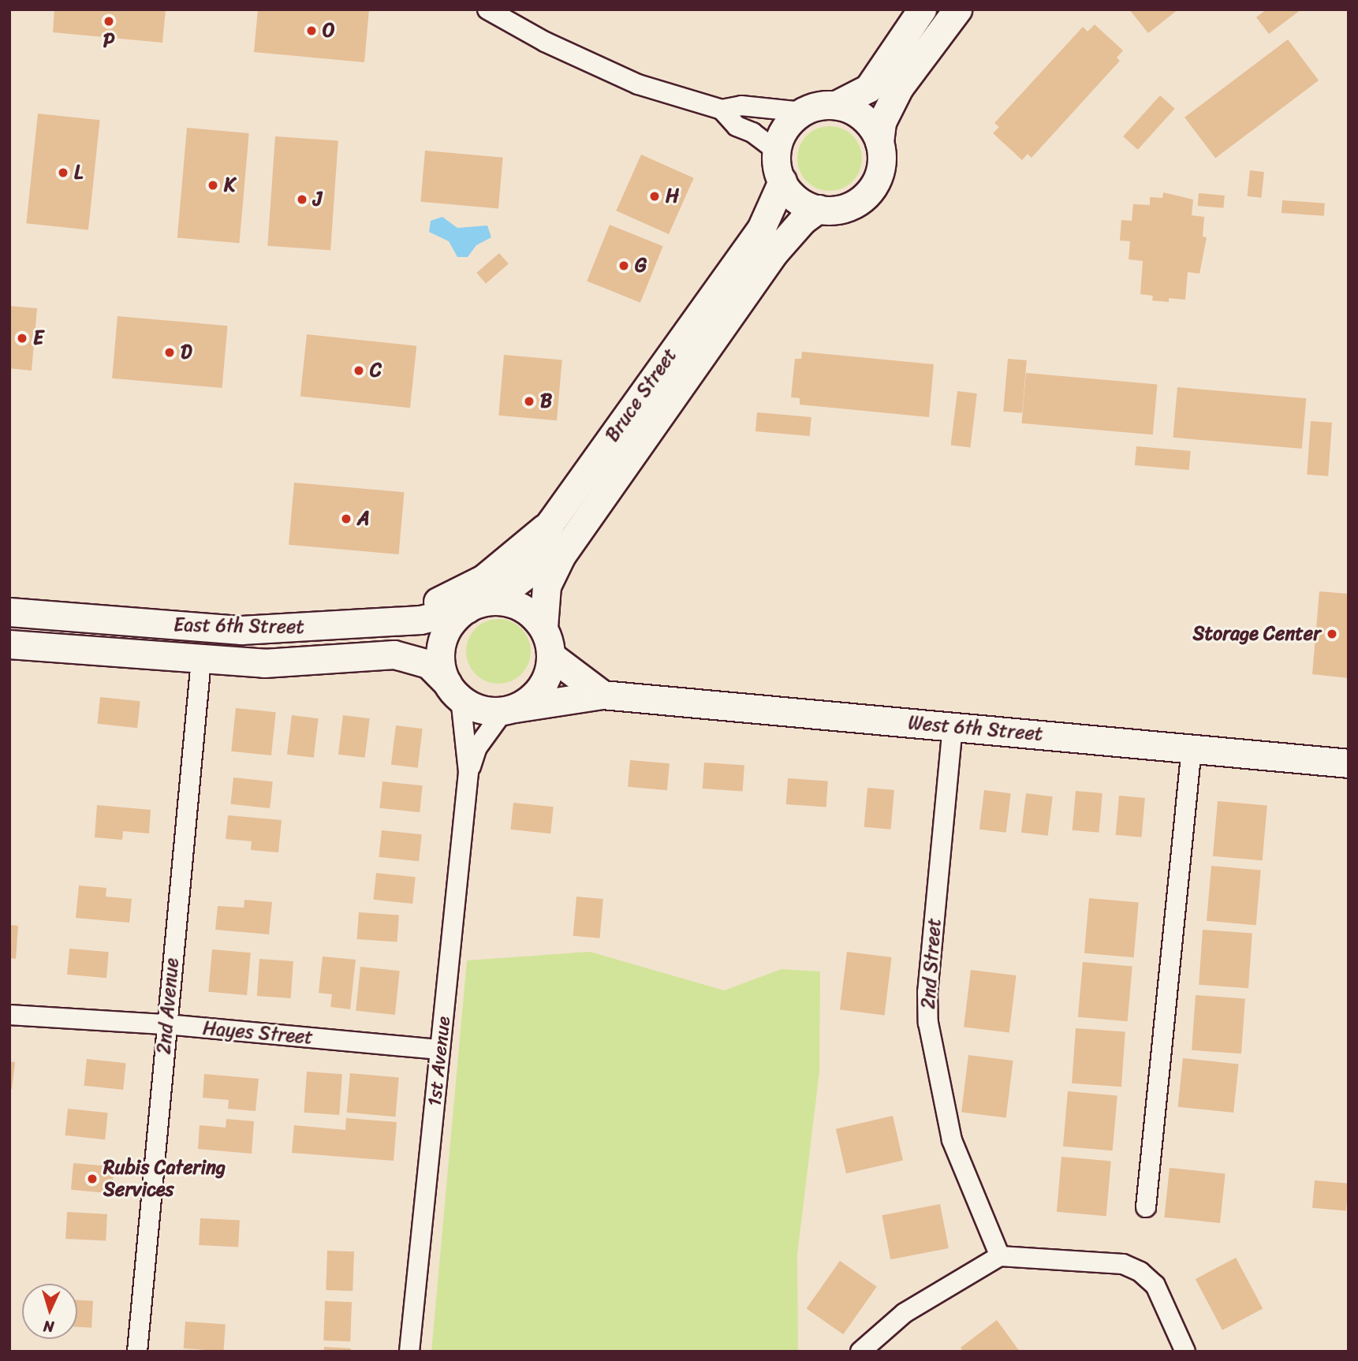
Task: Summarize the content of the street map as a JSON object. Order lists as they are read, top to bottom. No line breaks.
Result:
{"streets":{"street":["Bruce Street","East 6th Street","West 6th Street","2nd Street","2nd Avenue","Hayes Street","1st Avenue"]},"crossings":[["Bruce Street","East 6th Street"],["Bruce Street","West 6th Street"],["Bruce Street","1st Avenue"],["East 6th Street","West 6th Street"],["East 6th Street","2nd Avenue"],["East 6th Street","1st Avenue"],["West 6th Street","2nd Street"],["West 6th Street","1st Avenue"],["2nd Avenue","Hayes Street"],["Hayes Street","1st Avenue"]],"places":["P","O","L","K","H","J","G","E","D","C","B","A","Storage Center","Rubis Catering Services"],"north":"bottom"}
